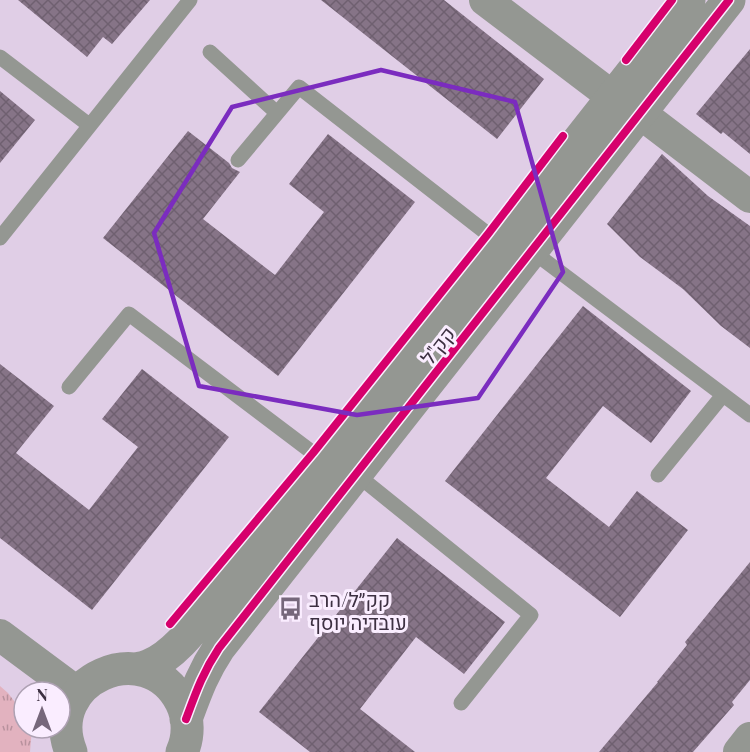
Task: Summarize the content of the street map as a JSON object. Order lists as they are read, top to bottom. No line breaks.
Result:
{"streets":{"street":["קק\"ל"]},"places":{"bus stop":["קק״ל/הרב עובדיה יוסף"]},"north":"top"}
